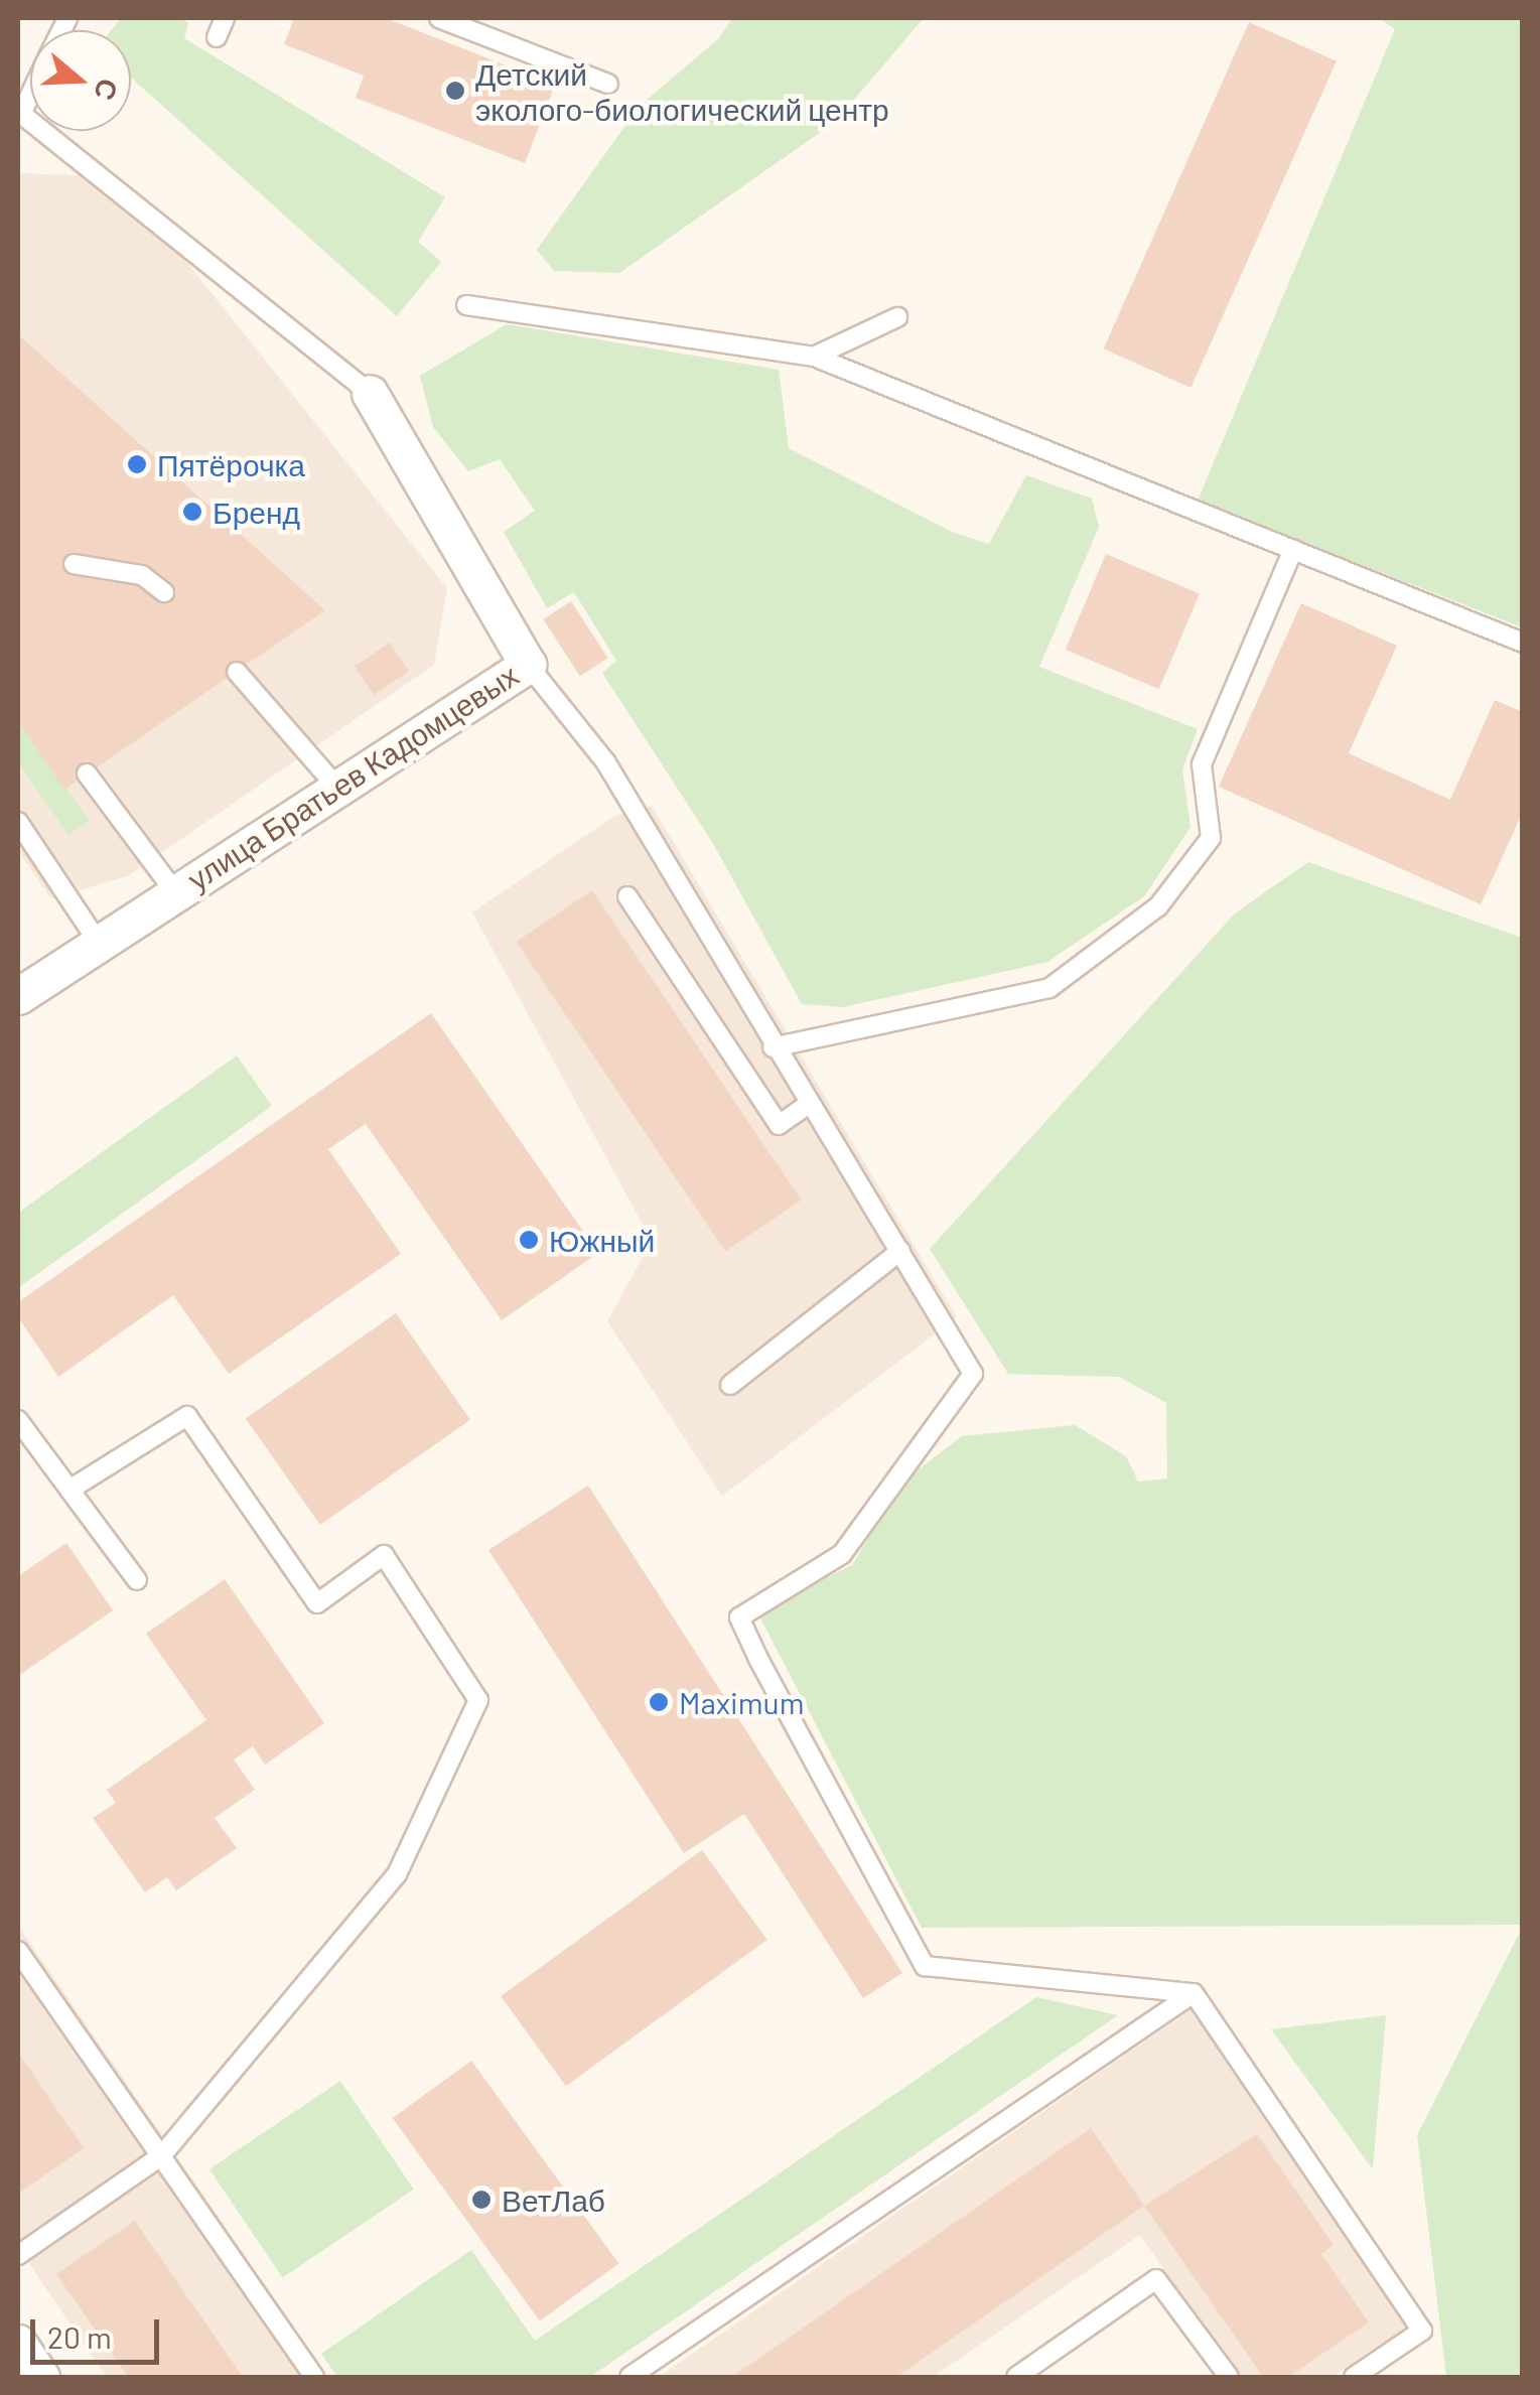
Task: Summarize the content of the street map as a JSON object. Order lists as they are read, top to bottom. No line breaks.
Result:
{"streets":{"street":["улица Братьев Кадомцевых"]},"places":["Детский эколого-биологический центр","Пятёрочка","Бренд","Южный","Maximum","ВетЛаб"],"scale_bar":"20 m","north":"right"}
